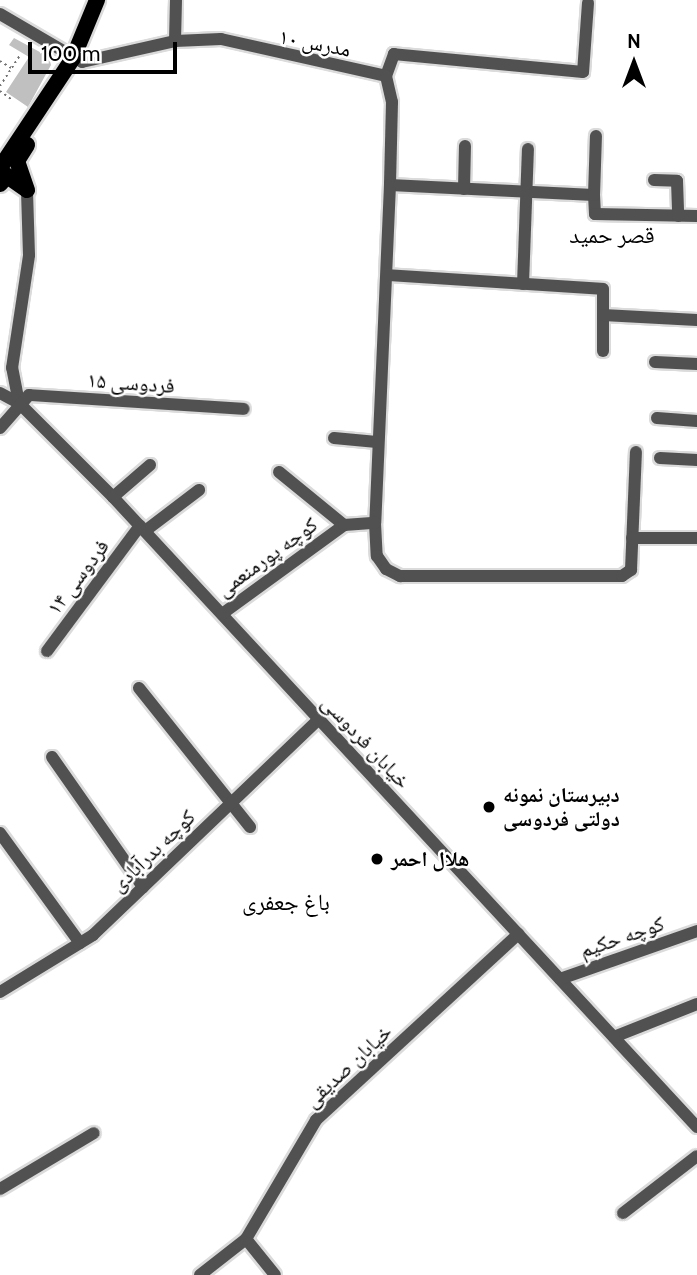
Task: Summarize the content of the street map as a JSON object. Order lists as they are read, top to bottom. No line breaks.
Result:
{"streets":{"street":["مدرس ۱۰","فردوسی ۱۵","کوچه پورمنعمی","فردوسی ۱۴","خیابان فردوسی","کوچه بدرآبادی","کوچه حکیم","خیابان صدیقی"]},"crossings":[["فردوسی ۱۵","خیابان فردوسی"],["کوچه پورمنعمی","خیابان فردوسی"],["فردوسی ۱۴","خیابان فردوسی"],["خیابان فردوسی","کوچه بدرآبادی"],["خیابان فردوسی","کوچه حکیم"],["خیابان فردوسی","خیابان صدیقی"]],"districts":["قصر حمید","باغ جعفری"],"places":["دبیرستان نمونه دولتی فردوسی","هلال احمر"],"scale_bar":"100 m","north":"top"}
